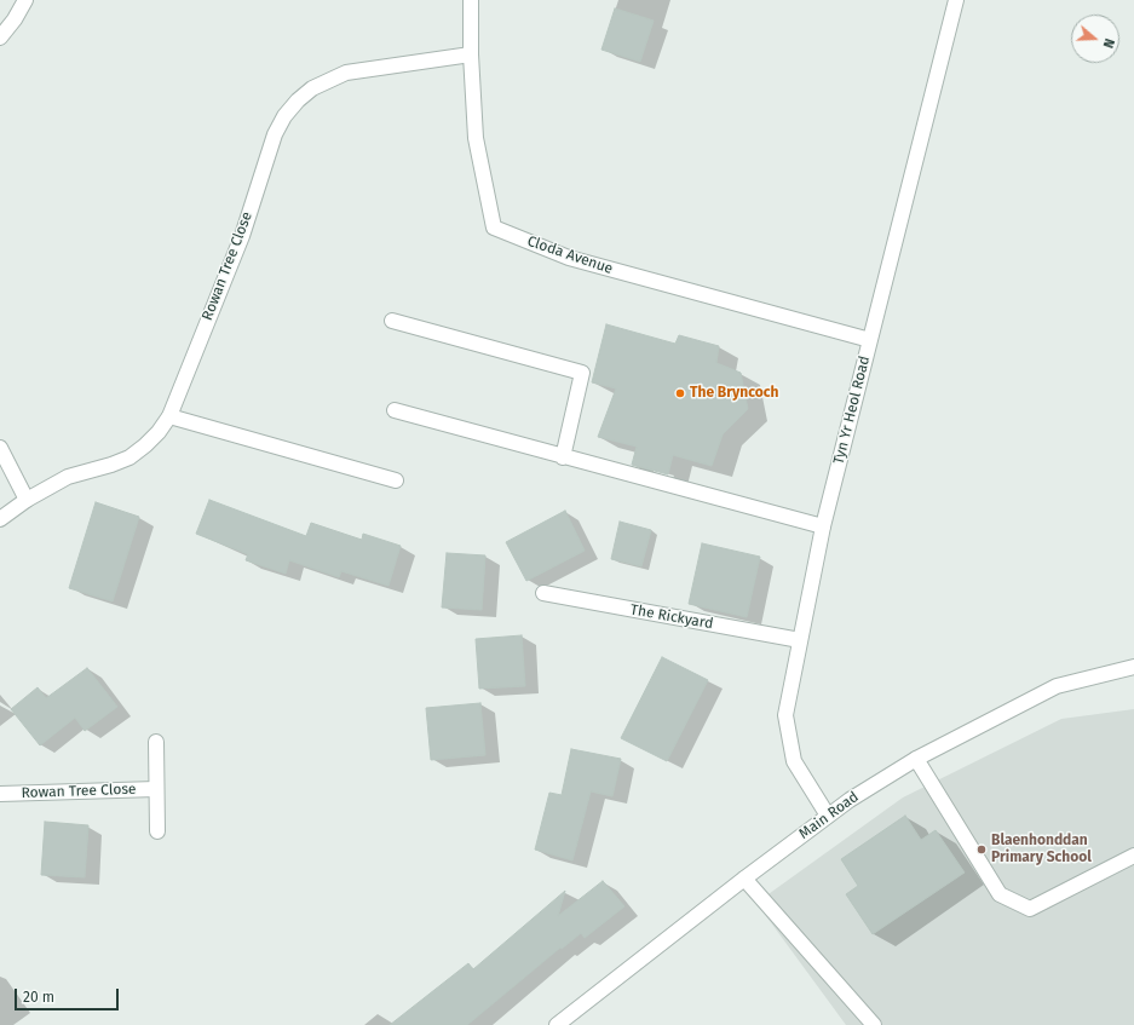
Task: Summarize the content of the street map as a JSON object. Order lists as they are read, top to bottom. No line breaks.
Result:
{"streets":{"street":["Cloda Avenue","Rowan Tree Close","Tyn Yr Heol Road","The Rickyard","Main Road"]},"crossings":[["Cloda Avenue","Rowan Tree Close"],["Cloda Avenue","Tyn Yr Heol Road"],["Tyn Yr Heol Road","The Rickyard"],["Tyn Yr Heol Road","Main Road"]],"places":["The Bryncoch","Blaenhonddan Primary School"],"scale_bar":"20 m","north":"right"}
